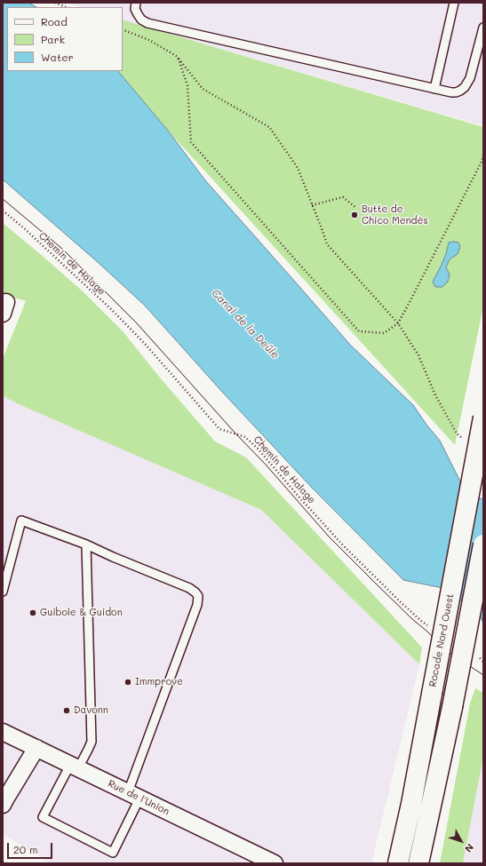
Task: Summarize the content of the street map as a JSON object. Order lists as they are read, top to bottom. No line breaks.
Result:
{"streets":{"highway":["Rocade Nord Ouest"],"street":["Rue de l'Union"],"path":["Chemin de Halage"]},"water":["Canal de la Deûle"],"places":["Butte de Chico Mendès","Guibole & Guidon","Immprove","Davonn"],"legend":["Road","Park","Water"],"scale_bar":"20 m","north":"bottom right"}
